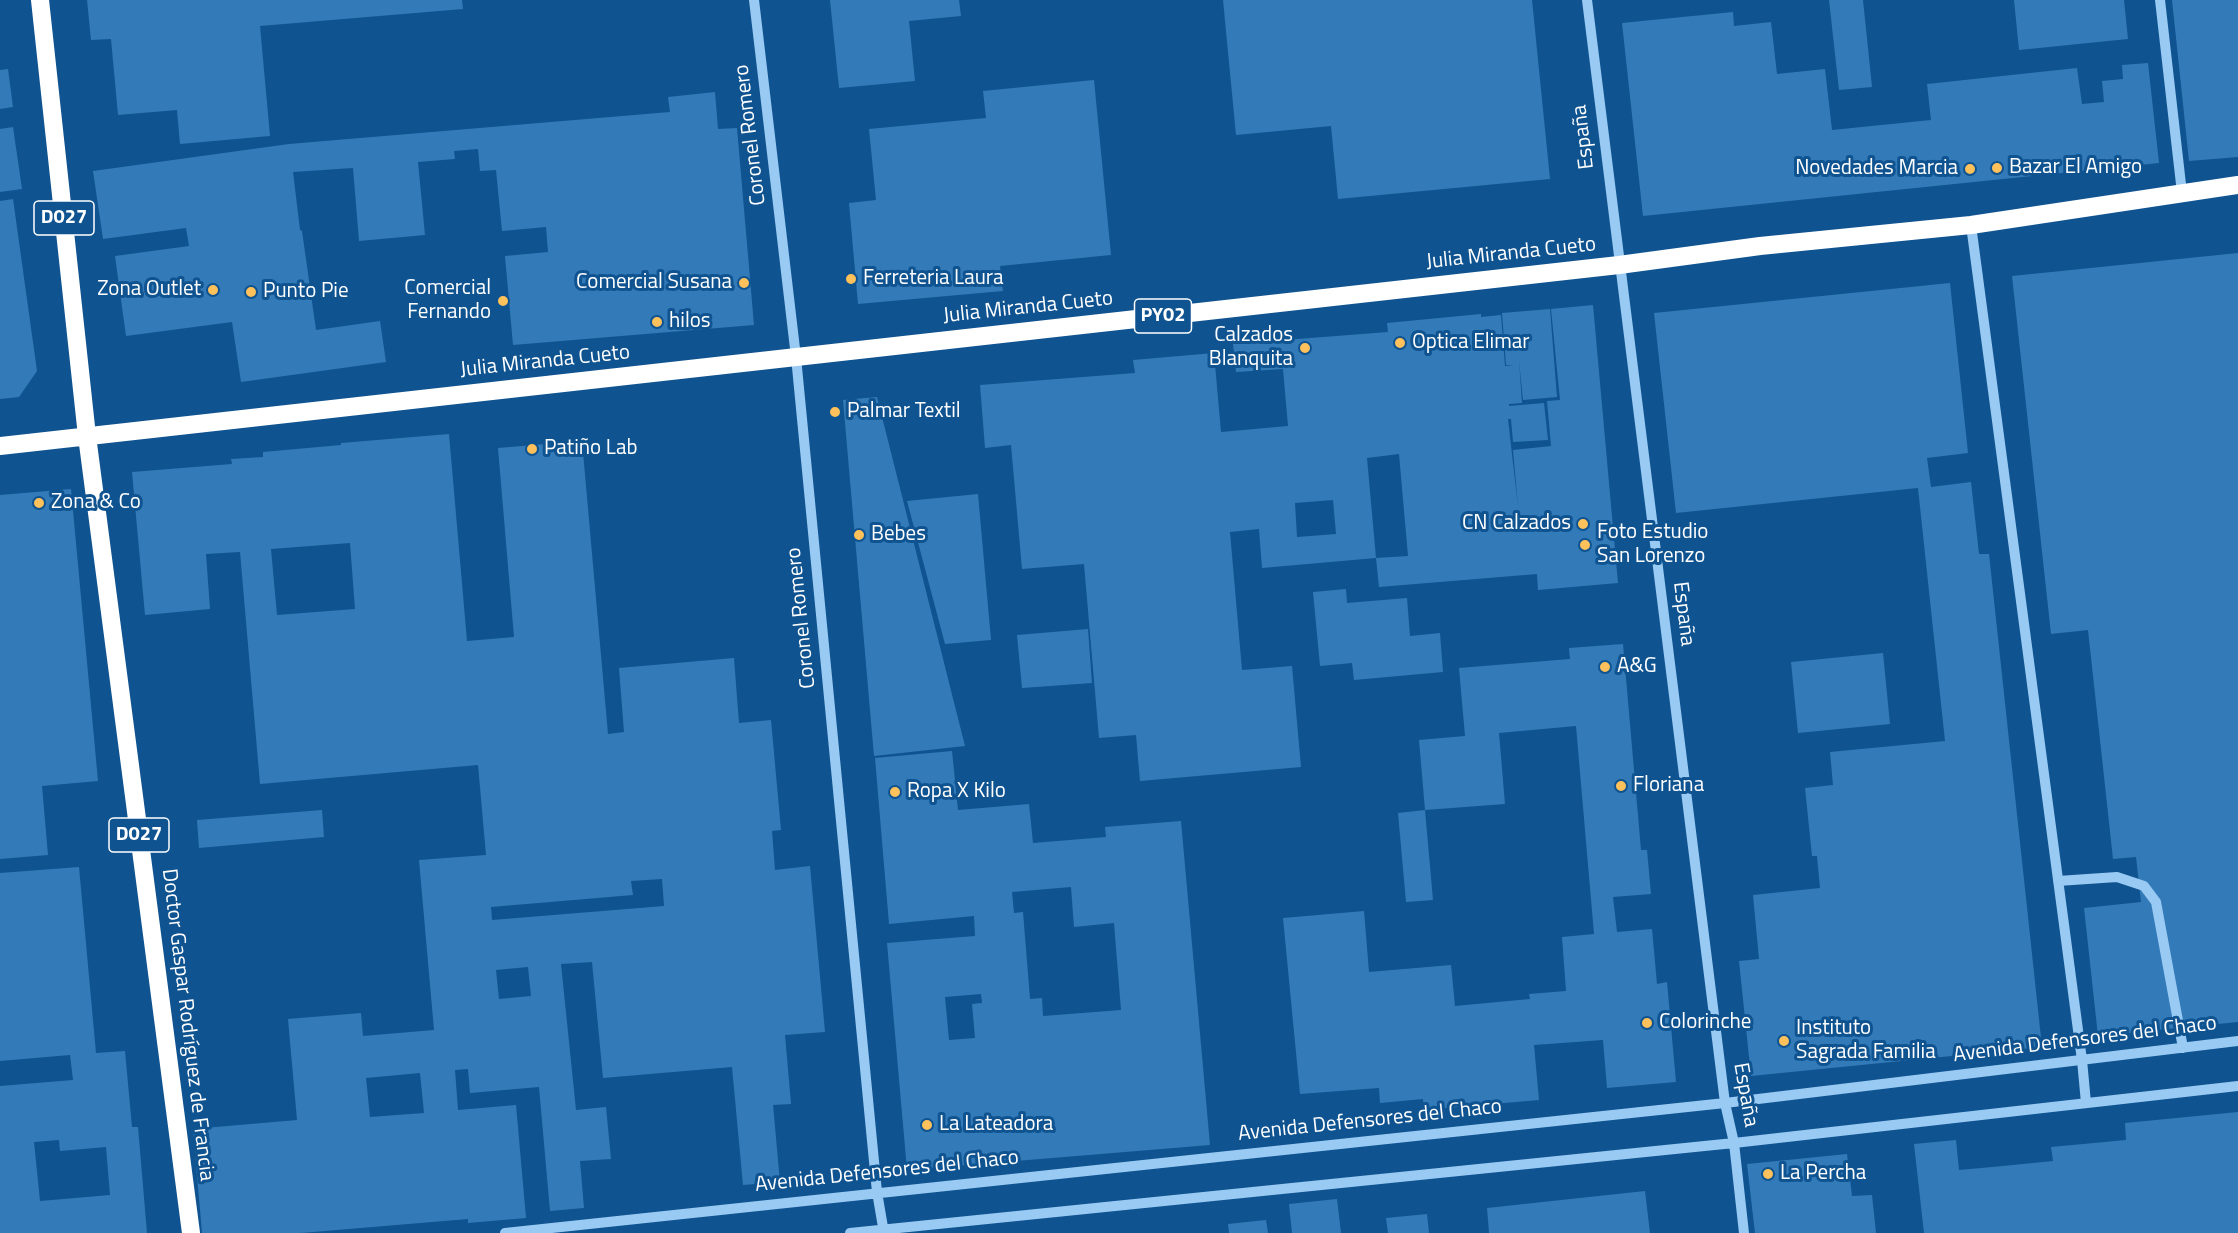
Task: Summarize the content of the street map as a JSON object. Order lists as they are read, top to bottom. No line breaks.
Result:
{"streets":{"highway":["D027","Julia Miranda Cueto","PY02","Doctor Gaspar Rodríguez de Francia"],"street":["Coronel Romero","España","Avenida Defensores del Chaco"]},"crossings":[["Coronel Romero","Julia Miranda Cueto"],["Coronel Romero","Avenida Defensores del Chaco"],["España","Julia Miranda Cueto"],["España","Avenida Defensores del Chaco"],["Julia Miranda Cueto","Doctor Gaspar Rodríguez de Francia"]],"places":["Bazar El Amigo","Novedades Marcia","Ferreteria Laura","Comercial Susana","Zona Outlet","Punto Pie","Comercial Fernando","hilos","Optica Elimar","Calzados Blanquita","Palmar Textil","Patiño Lab","Zona & Co","CN Calzados","Bebes","Foto Estudio San Lorenzo","A&G","Floriana","Ropa X Kilo","Colorinche","Instituto Sagrada Familia","La Lateadora","La Percha"]}
